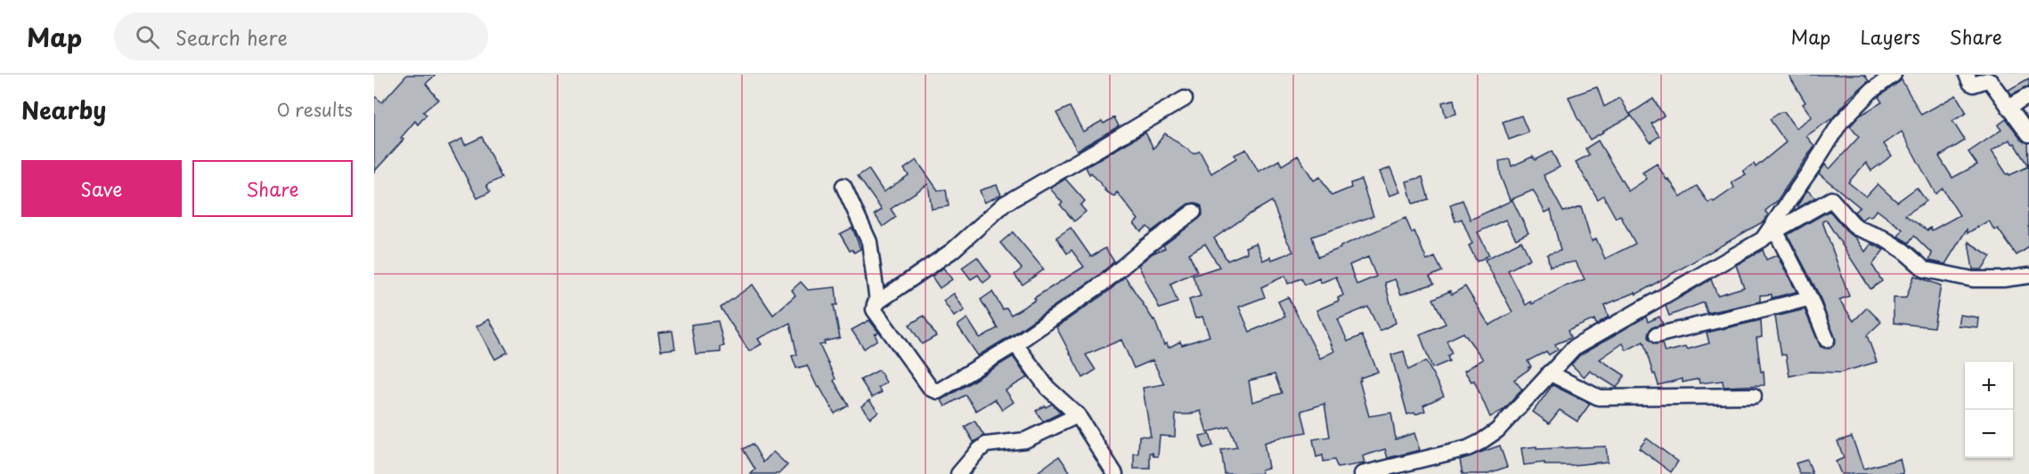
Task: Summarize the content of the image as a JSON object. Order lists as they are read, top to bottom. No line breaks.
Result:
{"page":{"header":"Map","search":"Search here","nav":["Map","Layers","Share"],"heading":["Nearby","0 results"],"buttons":["Save","Share"],"map_buttons":["+","−"]}}
